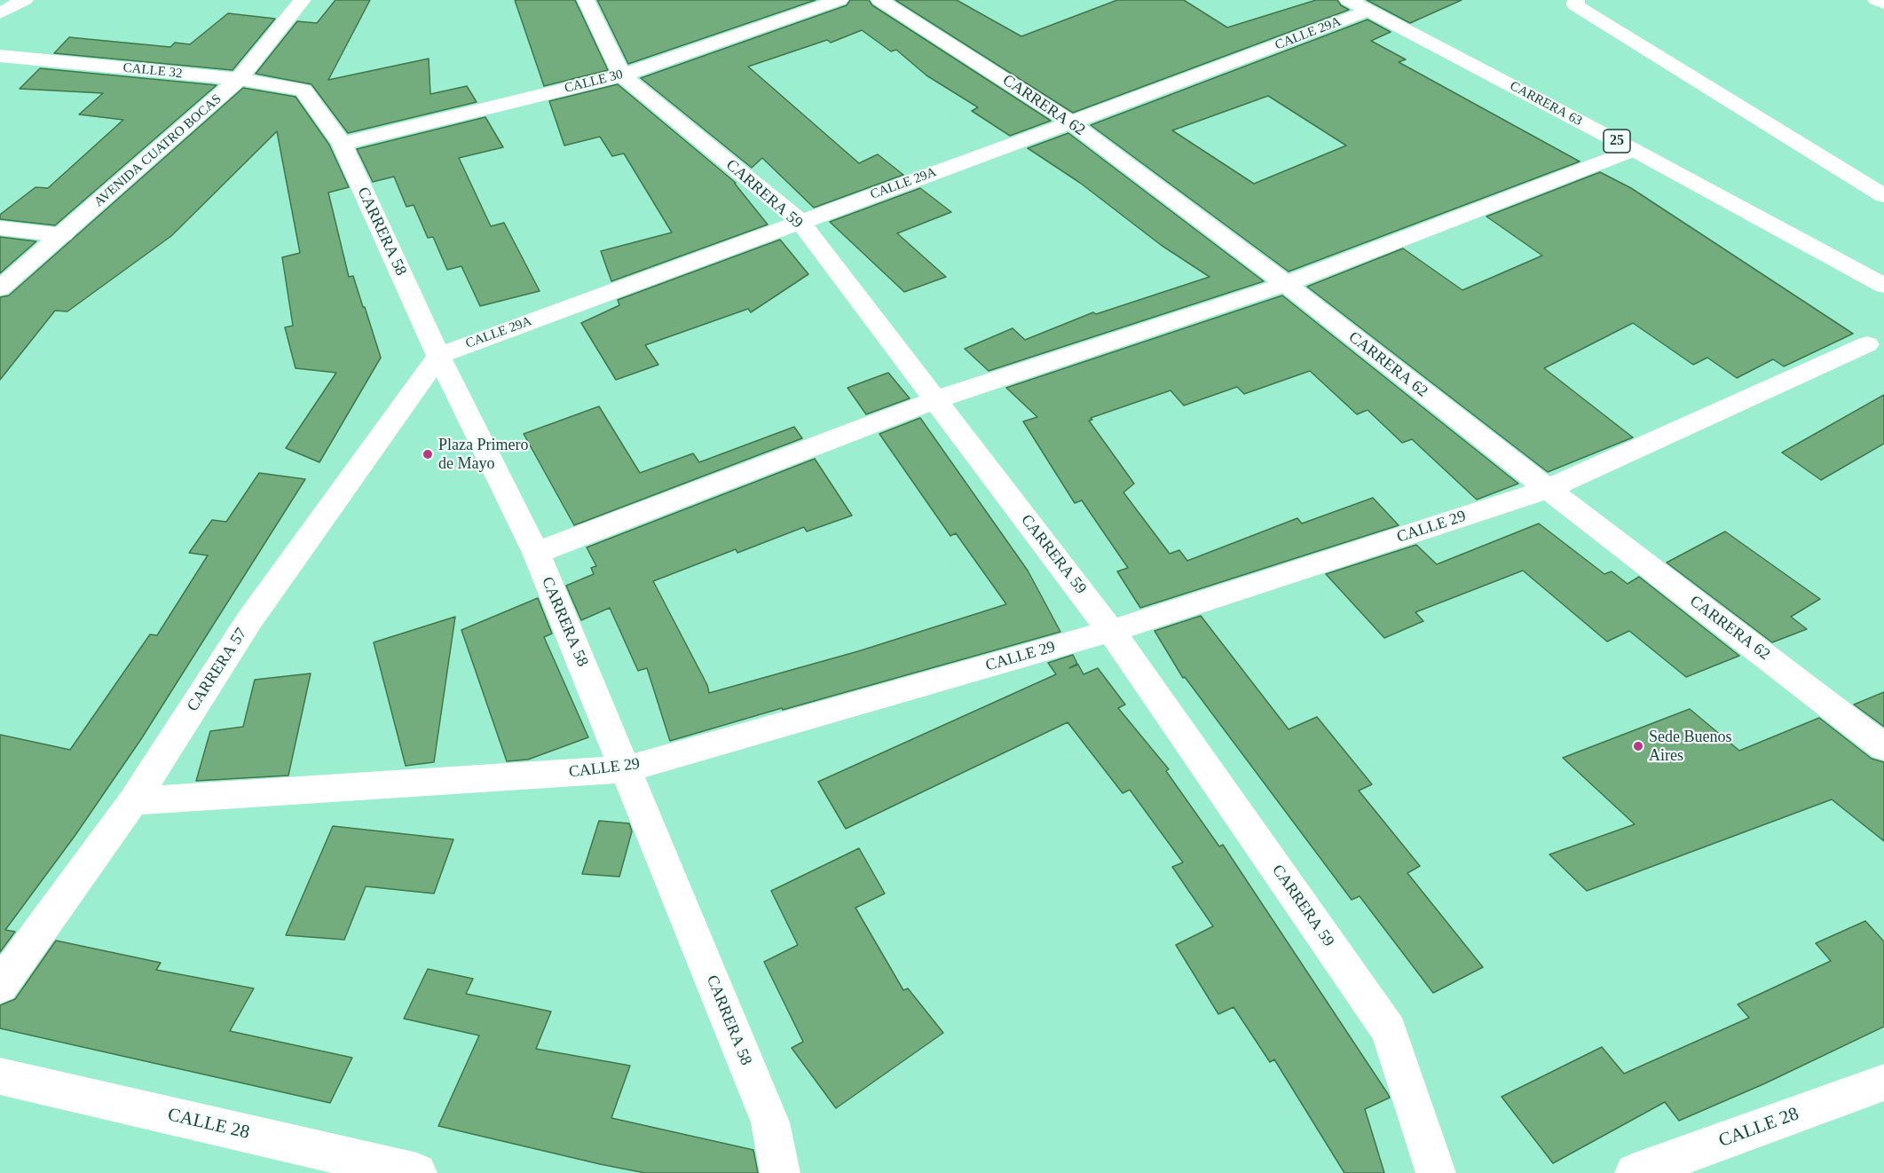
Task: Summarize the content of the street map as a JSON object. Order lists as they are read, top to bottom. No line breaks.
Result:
{"streets":{"street":["CALLE 29A","CALLE 32","CALLE 30","CARRERA 63","CARRERA 62","25","AVENIDA CUATRO BOCAS","CARRERA 59","CARRERA 58","CALLE 29","CARRERA 57","CALLE 28"]},"crossings":[["CALLE 29A","CARRERA 63"],["CALLE 29A","CARRERA 62"],["CALLE 29A","CARRERA 59"],["CALLE 29A","CARRERA 58"],["CALLE 29A","CARRERA 57"],["CALLE 32","AVENIDA CUATRO BOCAS"],["CALLE 32","CARRERA 58"],["CALLE 30","CARRERA 59"],["CALLE 30","CARRERA 58"],["CARRERA 62","CALLE 29"],["CARRERA 59","CALLE 29"],["CARRERA 58","CALLE 29"],["CARRERA 58","CARRERA 57"],["CALLE 29","CARRERA 57"]],"places":["Plaza Primero de Mayo","Sede Buenos Aires"]}
